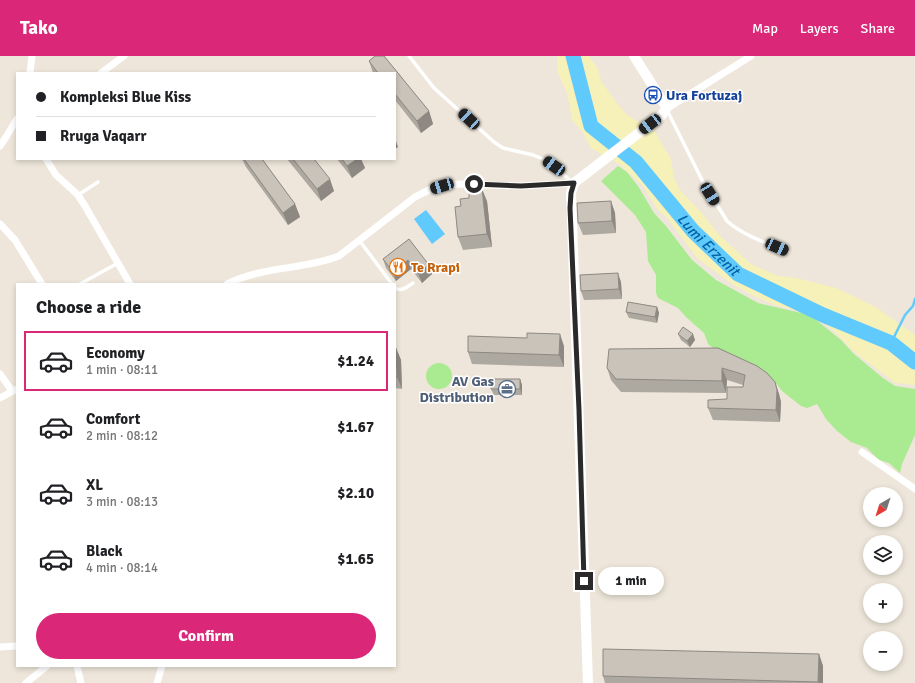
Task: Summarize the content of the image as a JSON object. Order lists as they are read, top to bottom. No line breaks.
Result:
{"water":["Lumi Erzenit"],"places":{"bus stop":["Ura Fortuzaj"],"restaurant":["Te Rrapi"],"office":["AV Gas Distribution"]},"north":"bottom left","page":{"header":"Tako","nav":["Map","Layers","Share"],"banner":["Kompleksi Blue Kiss","Rruga Vaqarr"],"heading":"Choose a ride","list":[{"name":"Economy","note":"1 min · 08:11","value":"$1.24"},{"name":"Comfort","note":"2 min · 08:12","value":"$1.67"},{"name":"XL","note":"3 min · 08:13","value":"$2.10"},{"name":"Black","note":"4 min · 08:14","value":"$1.65"}],"map_buttons":["+","−"],"bubble":"1 min","buttons":"Confirm"}}
